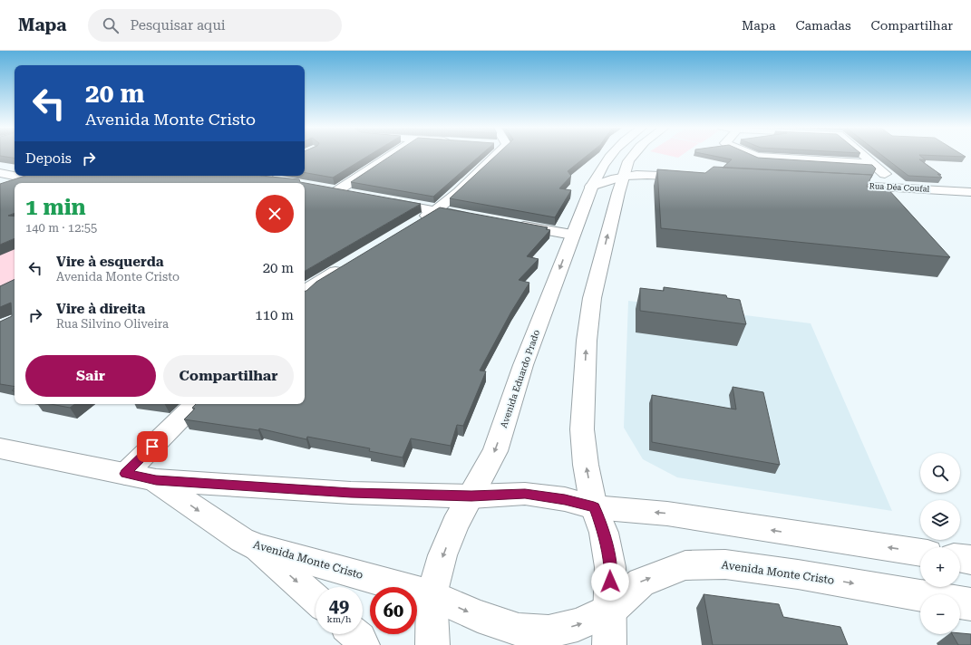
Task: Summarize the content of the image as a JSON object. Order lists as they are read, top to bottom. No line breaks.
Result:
{"streets":{"main road":["Rua Déa Coufal","Avenida Eduardo Prado","Avenida Monte Cristo"]},"crossings":[["Avenida Eduardo Prado","Avenida Monte Cristo"]],"page":{"header":"Mapa","search":"Pesquisar aqui","nav":["Mapa","Camadas","Compartilhar"],"turn":["20 m","Avenida Monte Cristo"],"then":"Depois","heading":["1 min","140 m · 12:55"],"list":[{"name":"Vire à esquerda","note":"Avenida Monte Cristo","value":"20 m"},{"name":"Vire à direita","note":"Rua Silvino Oliveira","value":"110 m"}],"buttons":["Sair","Compartilhar"],"map_buttons":["+","−"],"speed":"49 km/h","limit":"60"}}
